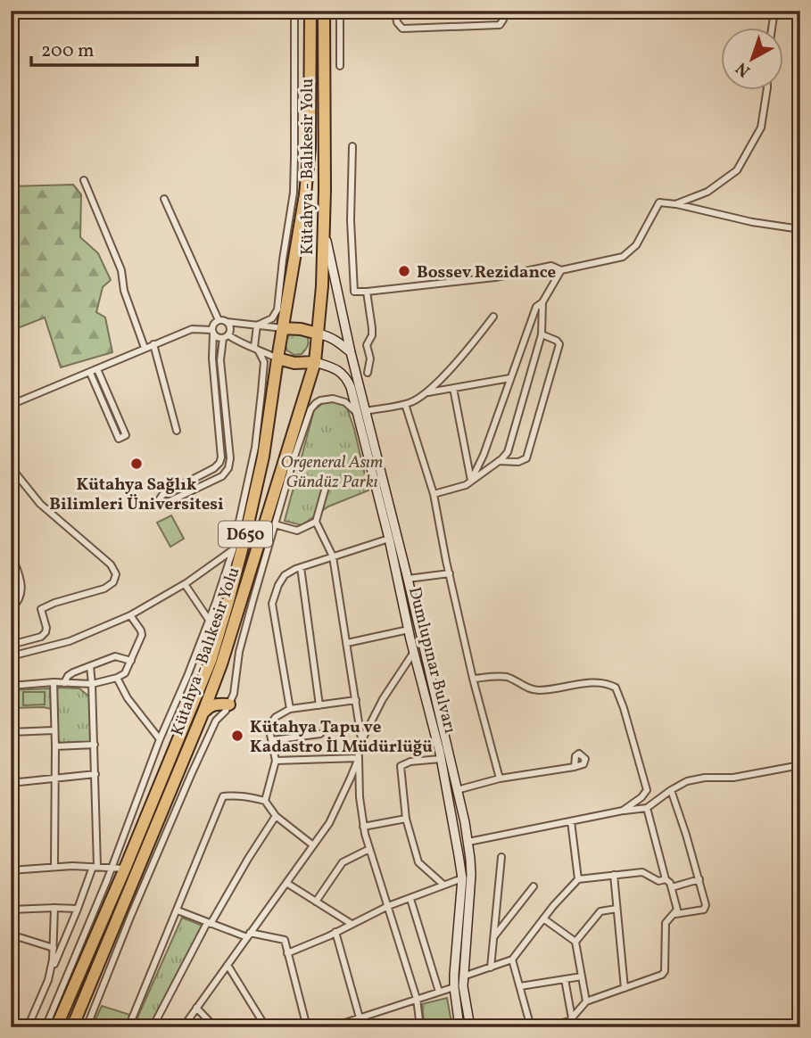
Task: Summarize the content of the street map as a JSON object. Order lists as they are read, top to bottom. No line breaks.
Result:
{"streets":{"highway":["Kütahya - Balıkesir Yolu","D650"],"main road":["Dumlupınar Bulvarı"]},"crossings":[["Kütahya - Balıkesir Yolu","Dumlupınar Bulvarı"]],"parks":["Orgeneral Asım Gündüz Parkı"],"places":["Bossev Rezidance","Kütahya Sağlık Bilimleri Üniversitesi","Kütahya Tapu ve Kadastro İl Müdürlüğü"],"scale_bar":"200 m","north":"bottom left"}
